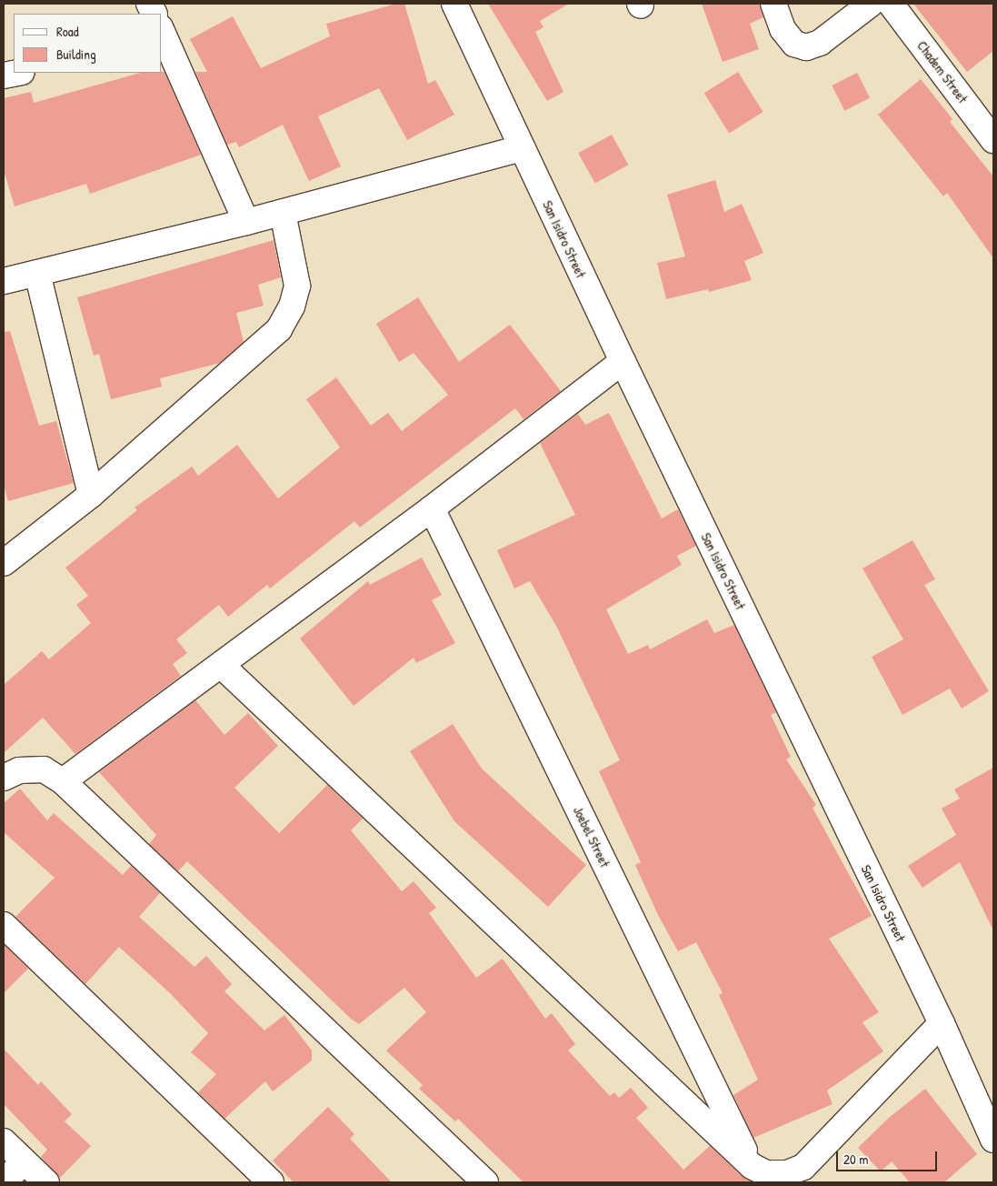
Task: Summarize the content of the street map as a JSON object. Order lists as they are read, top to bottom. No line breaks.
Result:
{"streets":{"street":["Chadem Street","San Isidro Street","Joebel Street"]},"legend":["Road","Building"],"scale_bar":"20 m"}
